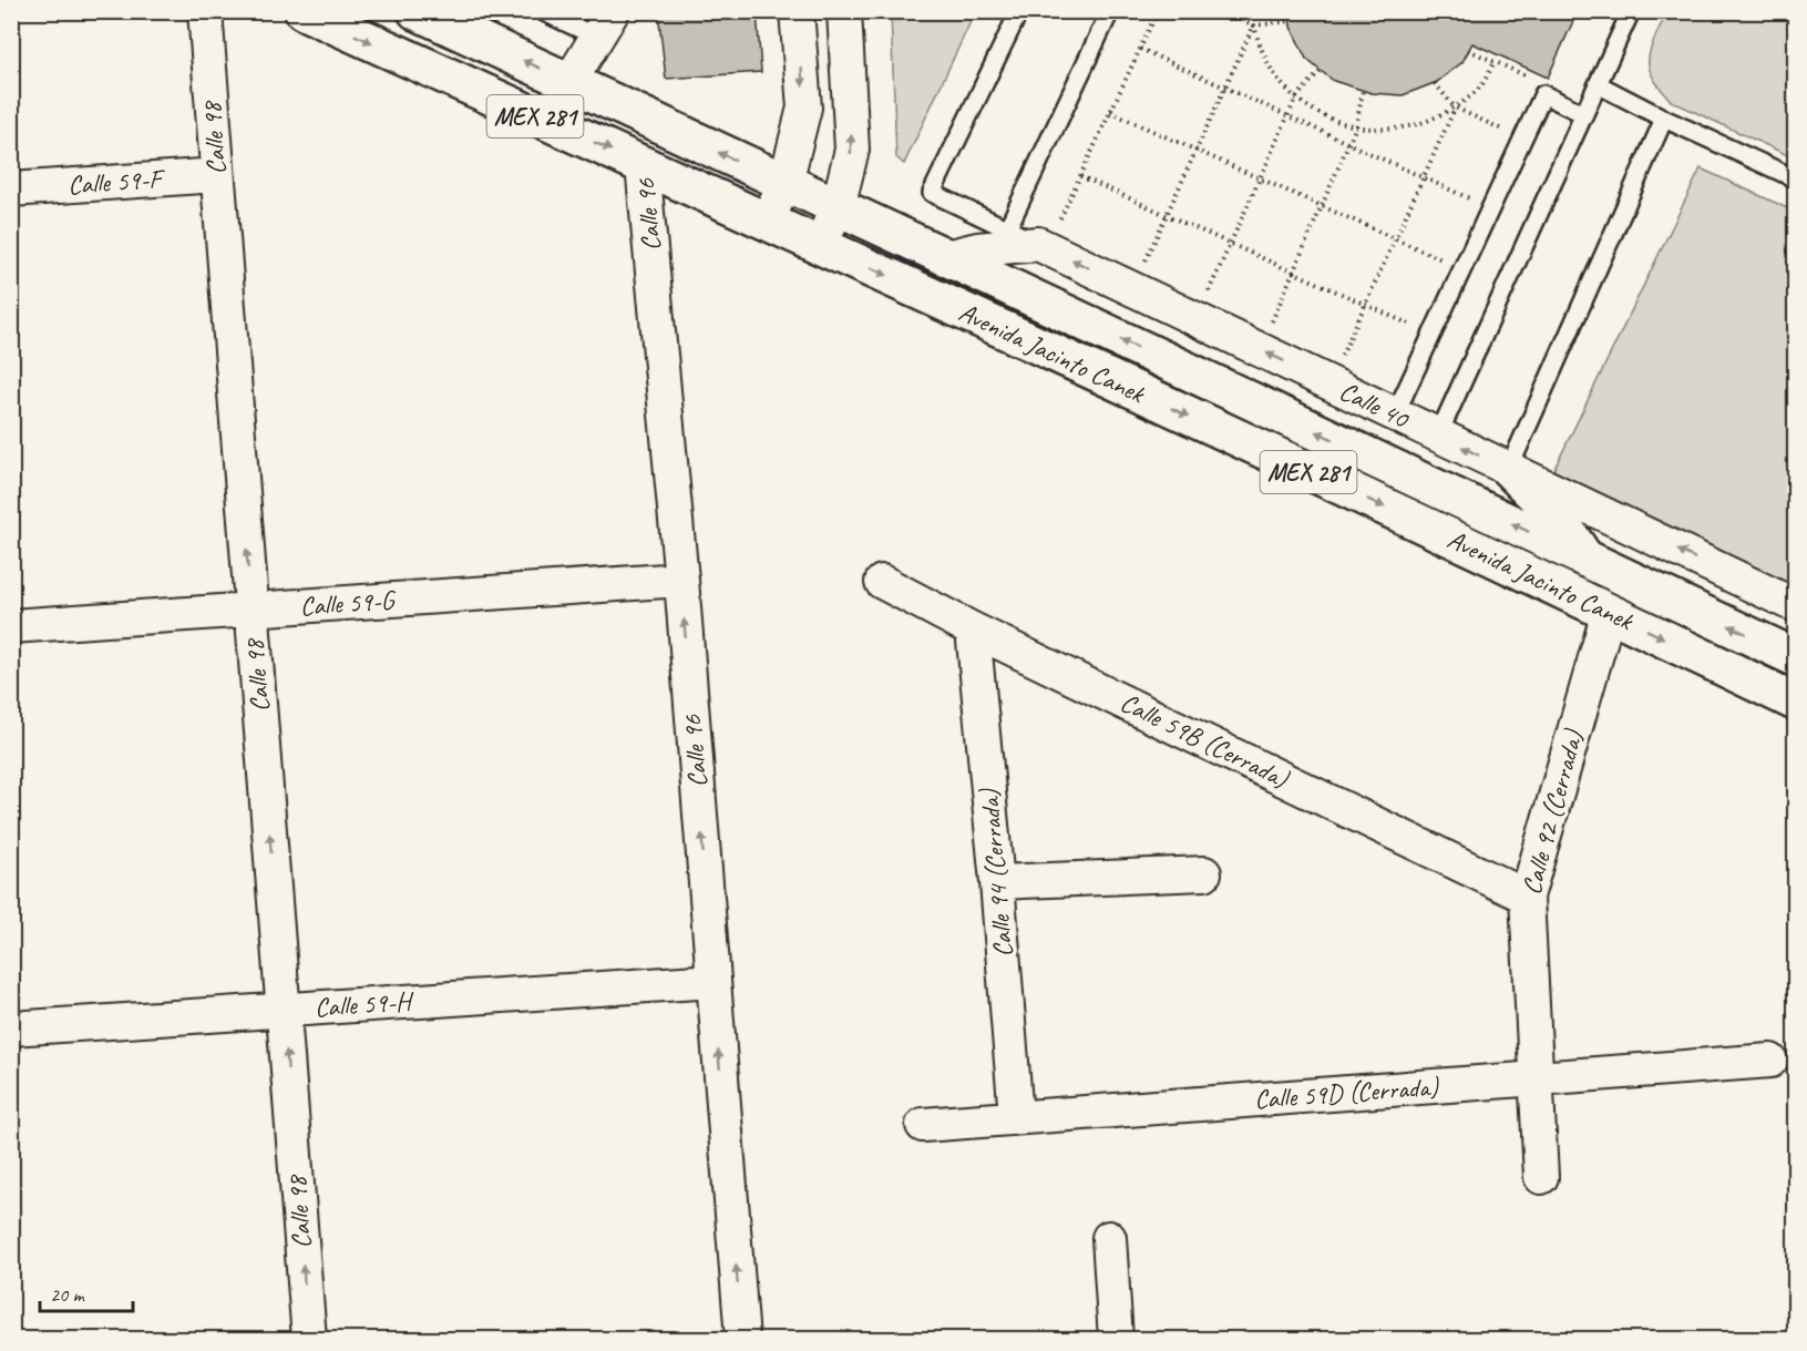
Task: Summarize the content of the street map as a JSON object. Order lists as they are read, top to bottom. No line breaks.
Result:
{"streets":{"main road":["MEX 281","Avenida Jacinto Canek"],"street":["Calle 98","Calle 59-F","Calle 96","Calle 40","Calle 59-G","Calle 59B (Cerrada)","Calle 92 (Cerrada)","Calle 94 (Cerrada)","Calle 59-H","Calle 59D (Cerrada)"]},"crossings":[["Calle 98","Calle 59-F"],["Calle 98","Calle 59-G"],["Calle 98","Calle 59-H"],["Calle 96","Avenida Jacinto Canek"],["Calle 96","Calle 59-G"],["Calle 96","Calle 59-H"],["Avenida Jacinto Canek","Calle 40"],["Avenida Jacinto Canek","Calle 92 (Cerrada)"],["Calle 59B (Cerrada)","Calle 92 (Cerrada)"],["Calle 59B (Cerrada)","Calle 94 (Cerrada)"],["Calle 92 (Cerrada)","Calle 59D (Cerrada)"],["Calle 94 (Cerrada)","Calle 59D (Cerrada)"]],"one_way":["Calle 98","Calle 96","Calle 40"],"scale_bar":"20 m"}
